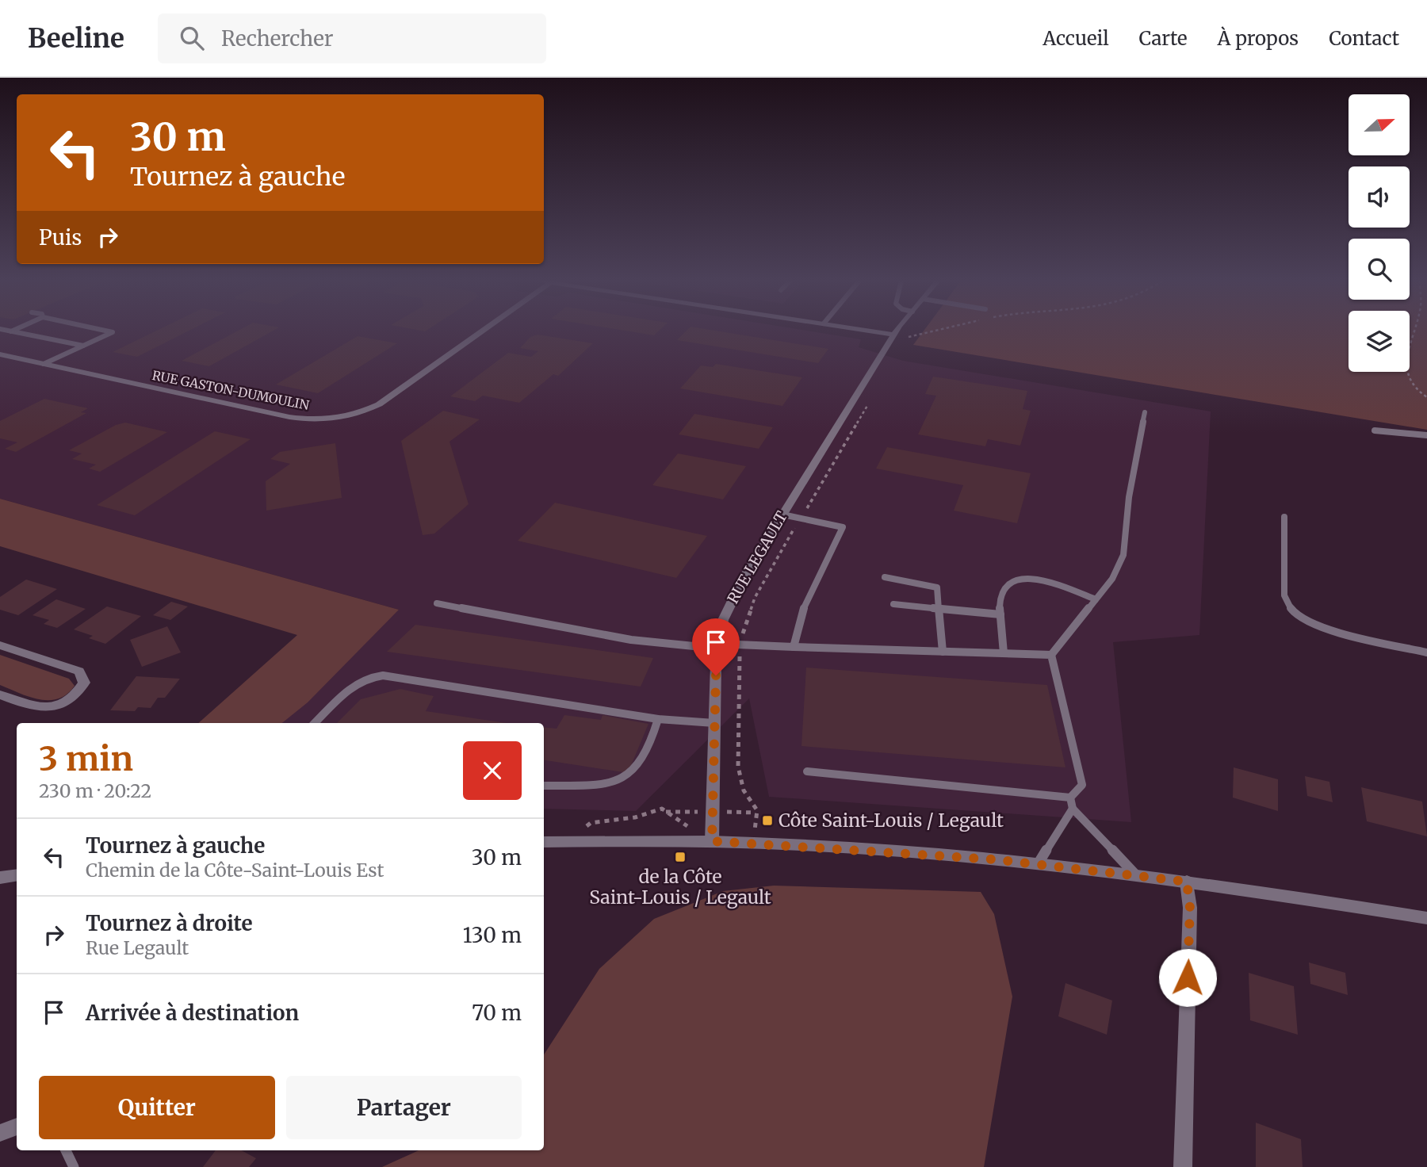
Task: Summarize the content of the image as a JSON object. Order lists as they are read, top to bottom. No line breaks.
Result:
{"streets":{"street":["RUE GASTON-DUMOULIN","RUE LEGAULT"]},"places":{"transit":["Côte Saint-Louis / Legault","de la Côte Saint-Louis / Legault"]},"north":"right","page":{"header":"Beeline","search":"Rechercher","nav":["Accueil","Carte","À propos","Contact"],"turn":["30 m","Tournez à gauche"],"then":"Puis","heading":["3 min","230 m · 20:22"],"list":[{"name":"Tournez à gauche","note":"Chemin de la Côte-Saint-Louis Est","value":"30 m"},{"name":"Tournez à droite","note":"Rue Legault","value":"130 m"},{"name":"Arrivée à destination","value":"70 m"}],"buttons":["Quitter","Partager"]}}
